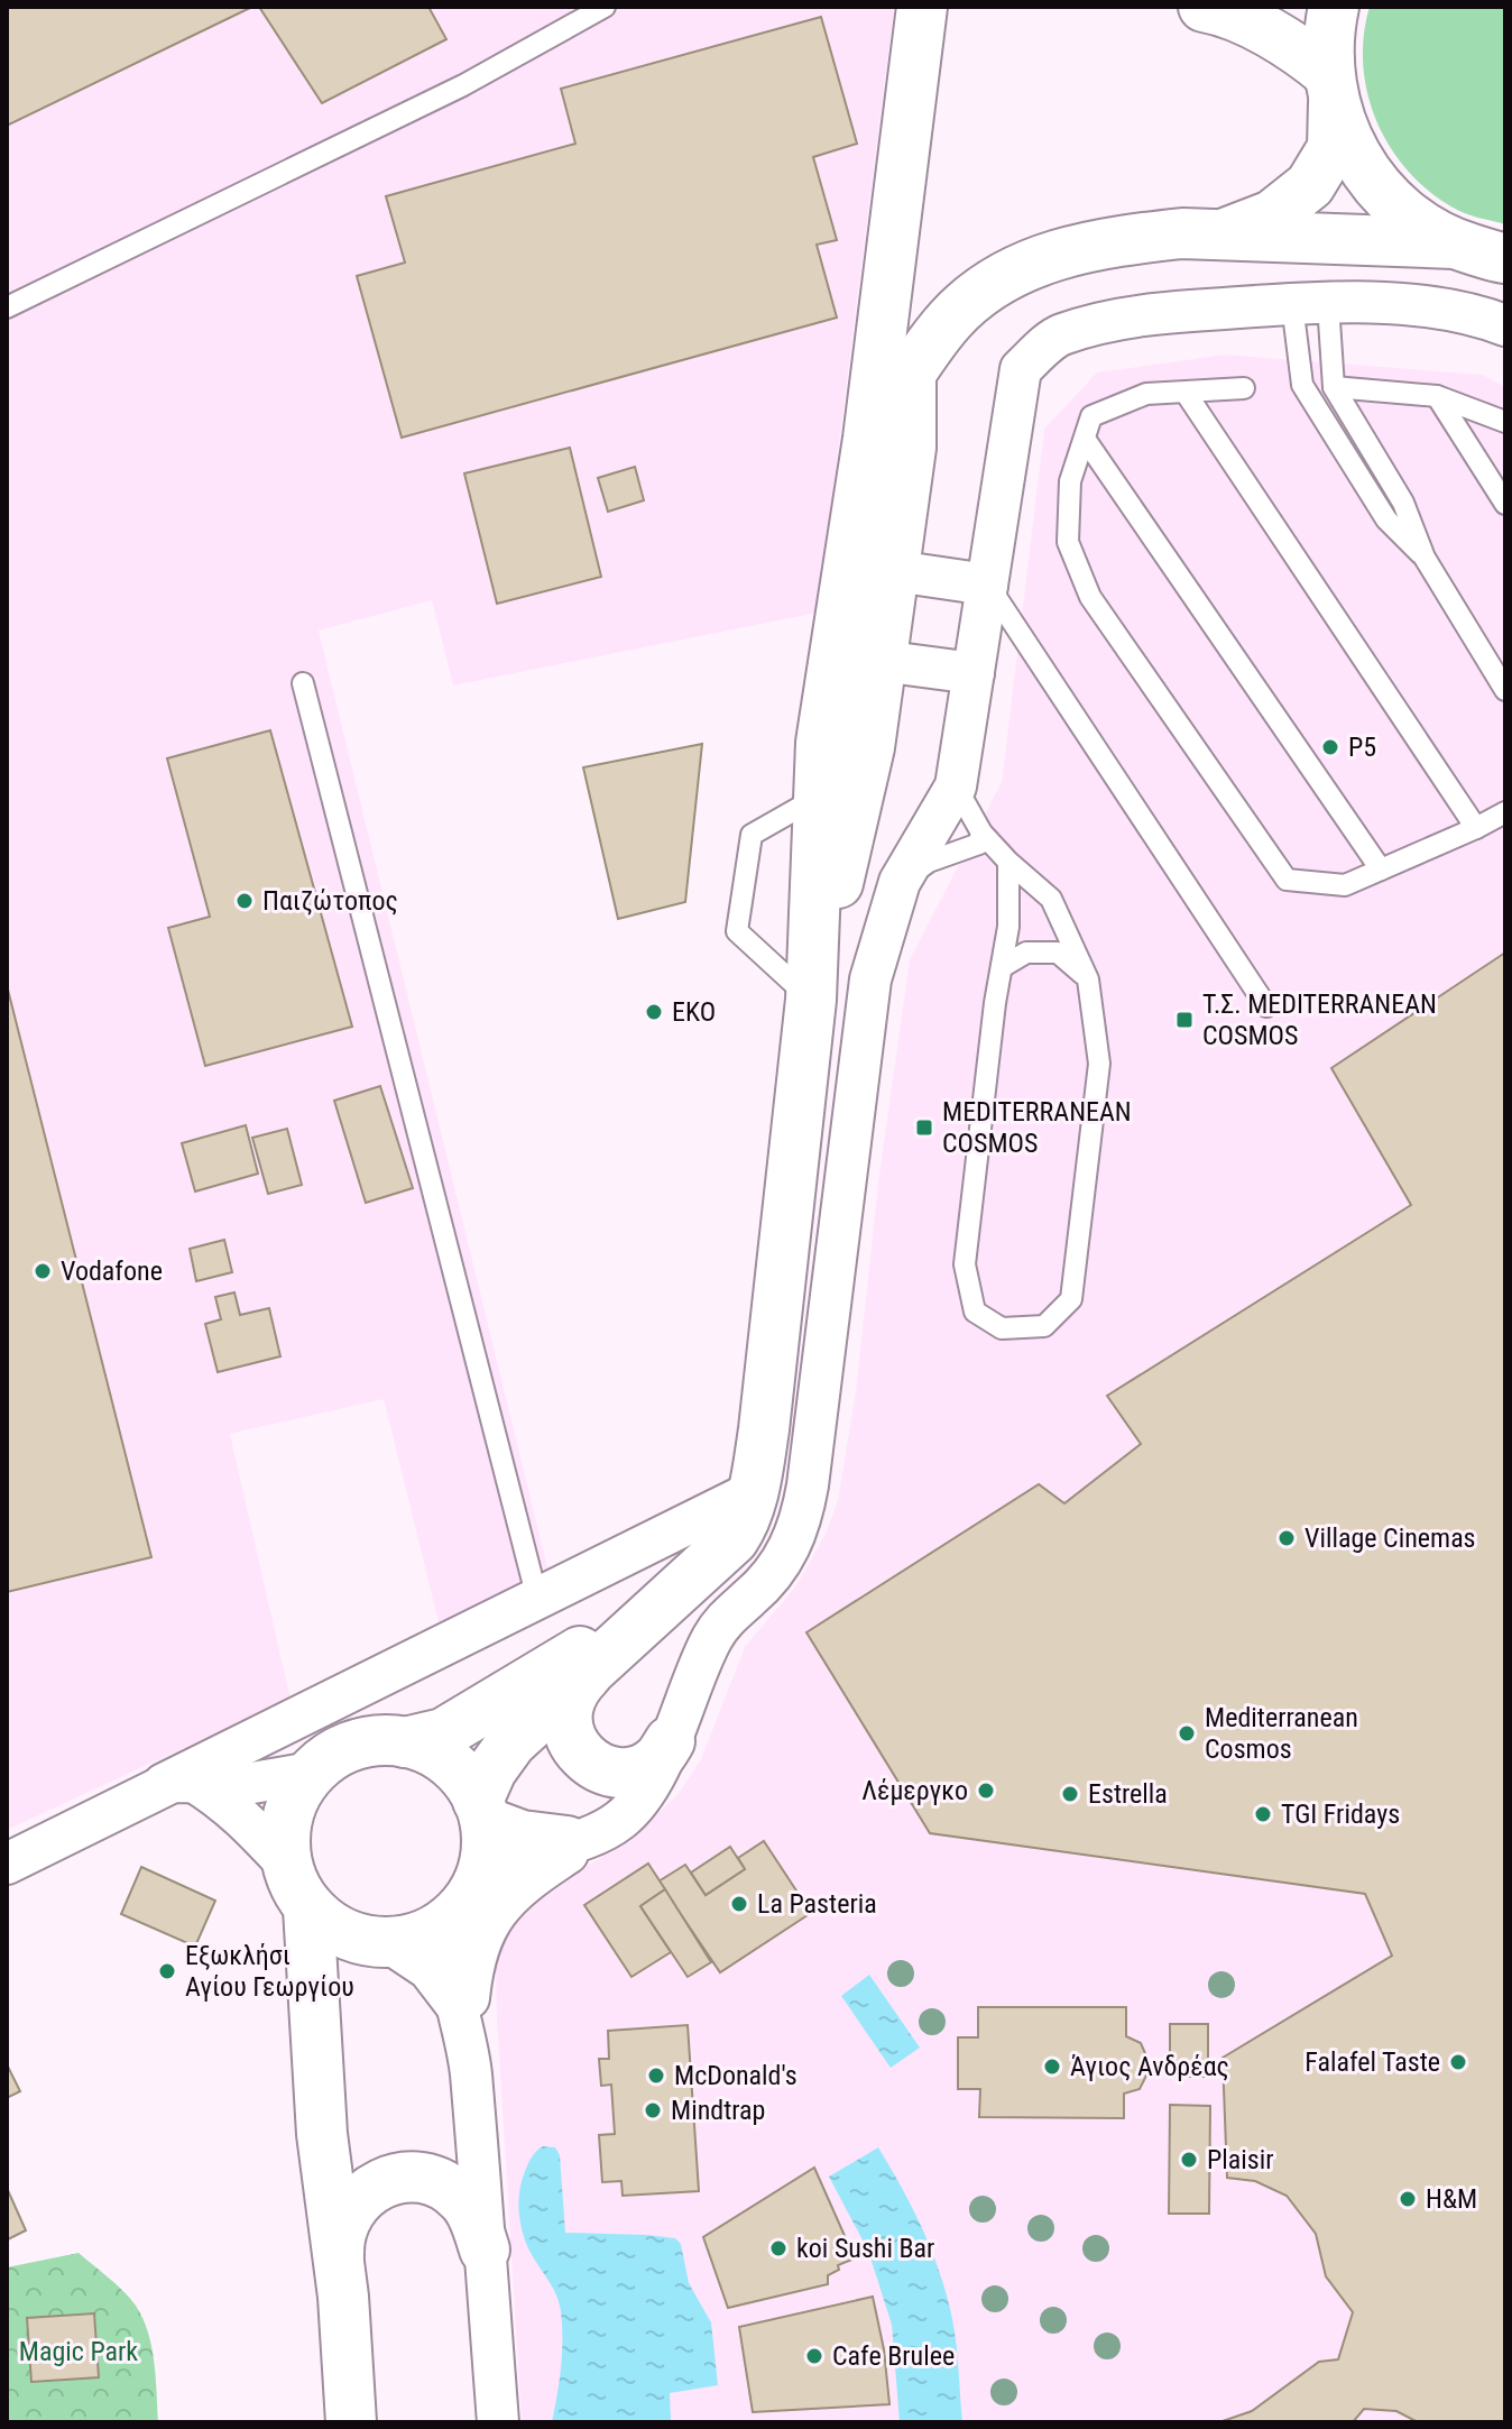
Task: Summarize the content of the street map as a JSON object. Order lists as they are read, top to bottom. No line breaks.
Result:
{"parks":["Magic Park"],"places":{"other":["P5","Παιζώτοπος","EKO","Vodafone","Village Cinemas","Mediterranean Cosmos","Λέμεργκο","Estrella","TGI Fridays","La Pasteria","Εξωκλήσι Αγίου Γεωργίου","Falafel Taste","Άγιος Ανδρέας","McDonald's","Mindtrap","Plaisir","H&M","koi Sushi Bar","Cafe Brulee"],"transit":["Τ.Σ. MEDITERRANEAN COSMOS","MEDITERRANEAN COSMOS"]}}
